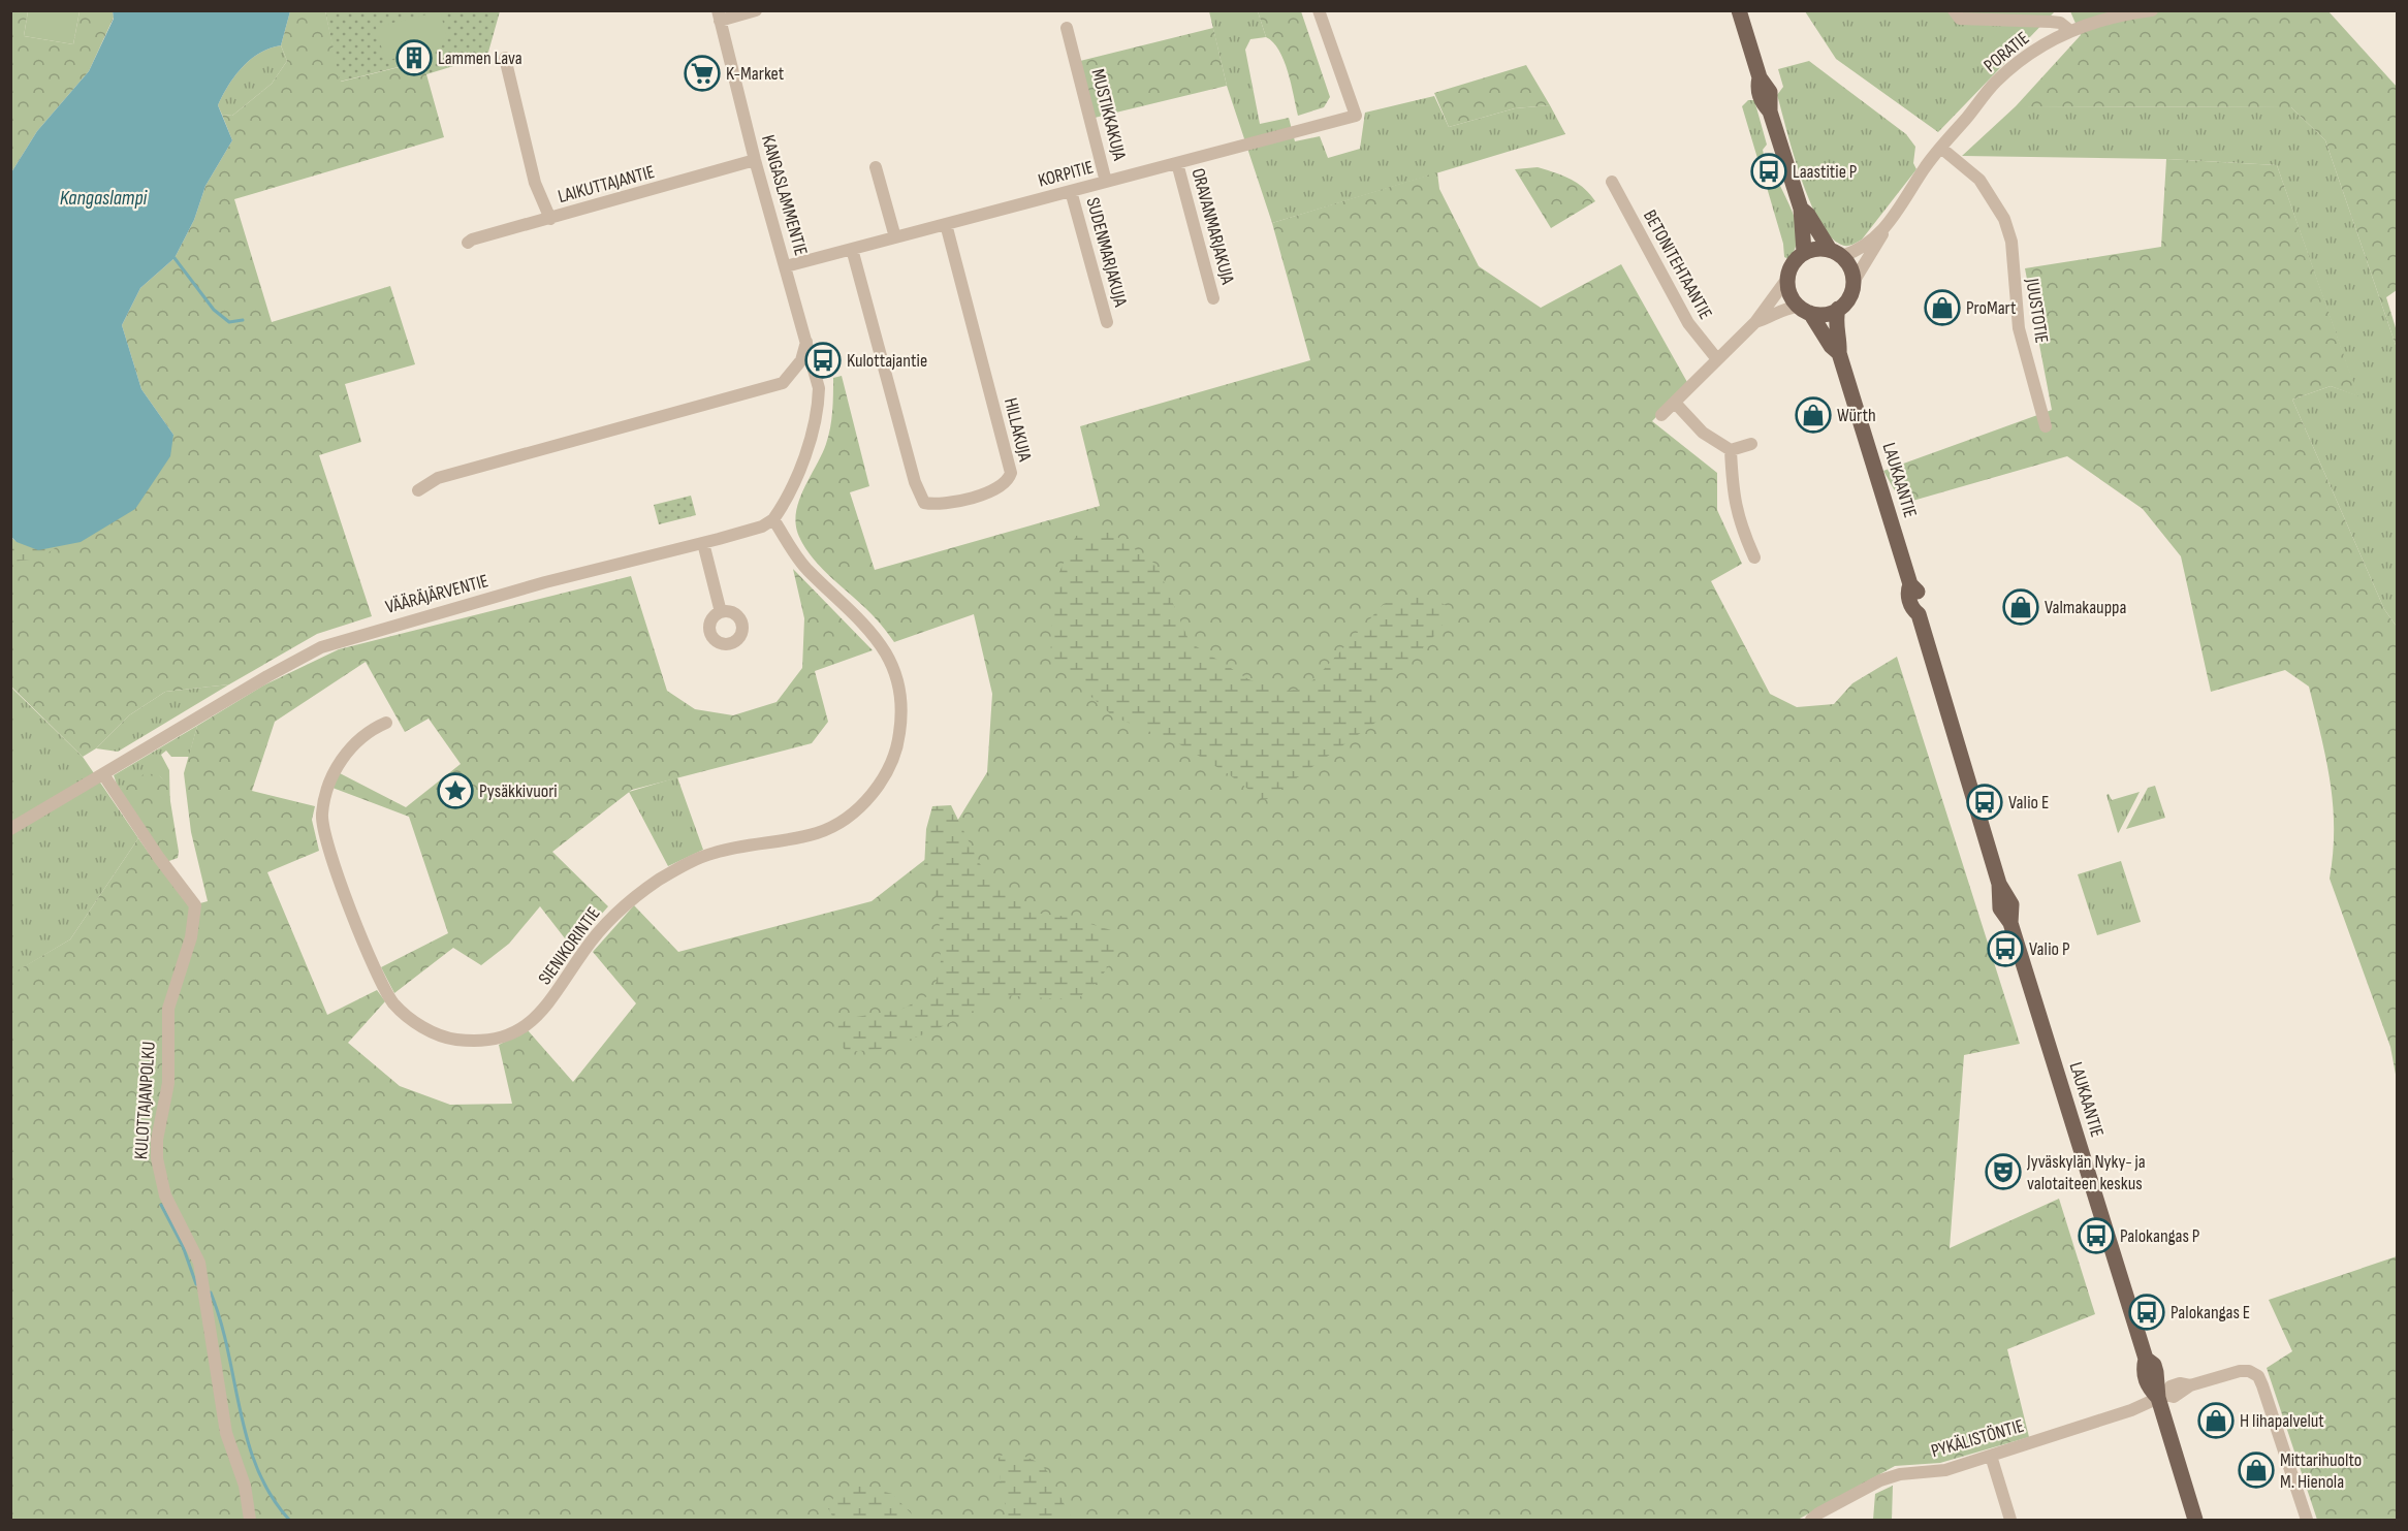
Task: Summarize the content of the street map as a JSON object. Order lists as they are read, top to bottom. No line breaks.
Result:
{"streets":{"main road":["LAUKAANTIE"],"street":["PORATIE","MUSTIKKAKUJA","KORPITIE","LAIKUTTAJANTIE","KANGASLAMMENTIE","ORAVANMARJAKUJA","SUDENMARJAKUJA","BETONITEHTAANTIE","JUUSTOTIE","HILLAKUJA","VÄÄRÄJÄRVENTIE","SIENIKORINTIE","KULOTTAJANPOLKU","PYKÄLISTÖNTIE"]},"crossings":[["PORATIE","JUUSTOTIE"],["PORATIE","LAUKAANTIE"],["MUSTIKKAKUJA","KORPITIE"],["KORPITIE","KANGASLAMMENTIE"],["KORPITIE","ORAVANMARJAKUJA"],["KORPITIE","SUDENMARJAKUJA"],["KORPITIE","HILLAKUJA"],["LAIKUTTAJANTIE","KANGASLAMMENTIE"],["KANGASLAMMENTIE","VÄÄRÄJÄRVENTIE"],["KANGASLAMMENTIE","SIENIKORINTIE"],["LAUKAANTIE","PYKÄLISTÖNTIE"],["VÄÄRÄJÄRVENTIE","SIENIKORINTIE"],["VÄÄRÄJÄRVENTIE","KULOTTAJANPOLKU"]],"water":["Kangaslampi"],"places":{"building":["Lammen Lava"],"supermarket":["K-Market"],"bus stop":["Laastitie P","Kulottajantie","Valio E","Valio P","Palokangas P","Palokangas E"],"shop":["ProMart","Würth","Valmakauppa","H lihapalvelut","Mittarihuolto M. Hienola"],"place":["Pysäkkivuori"],"theatre":["Jyväskylän Nyky- ja valotaiteen keskus"]}}
